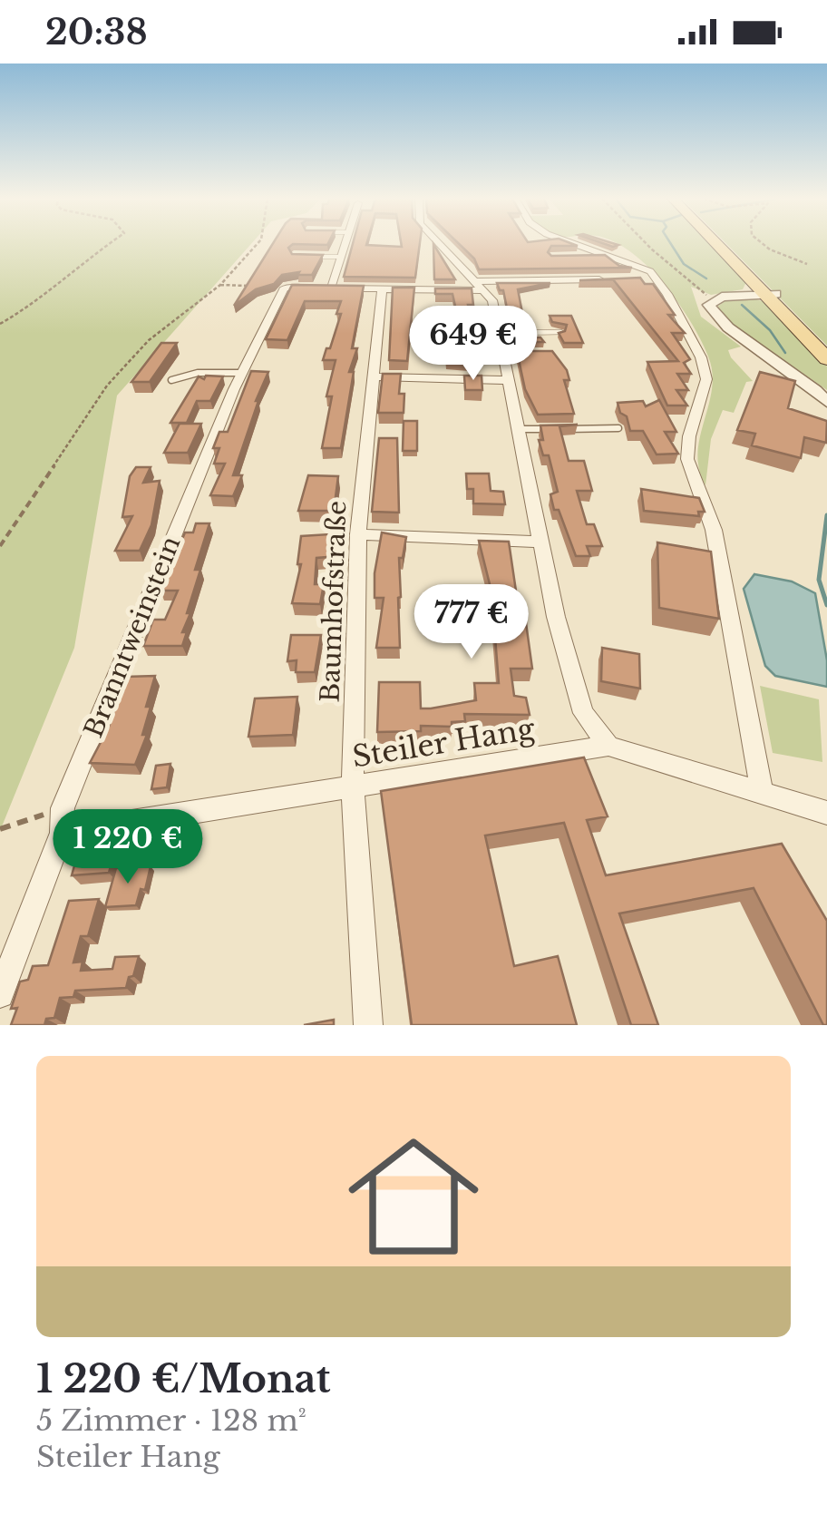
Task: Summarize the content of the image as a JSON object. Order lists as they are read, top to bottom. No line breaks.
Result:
{"streets":{"street":["Baumhofstraße","Branntweinstein","Steiler Hang"]},"crossings":[["Baumhofstraße","Steiler Hang"],["Branntweinstein","Steiler Hang"]],"page":{"status":"20:38","price":["649 €","777 €","1 220 €"],"list":[{"name":"1 220 €/Monat","note":"5 Zimmer · 128 m² · Steiler Hang"}]}}
